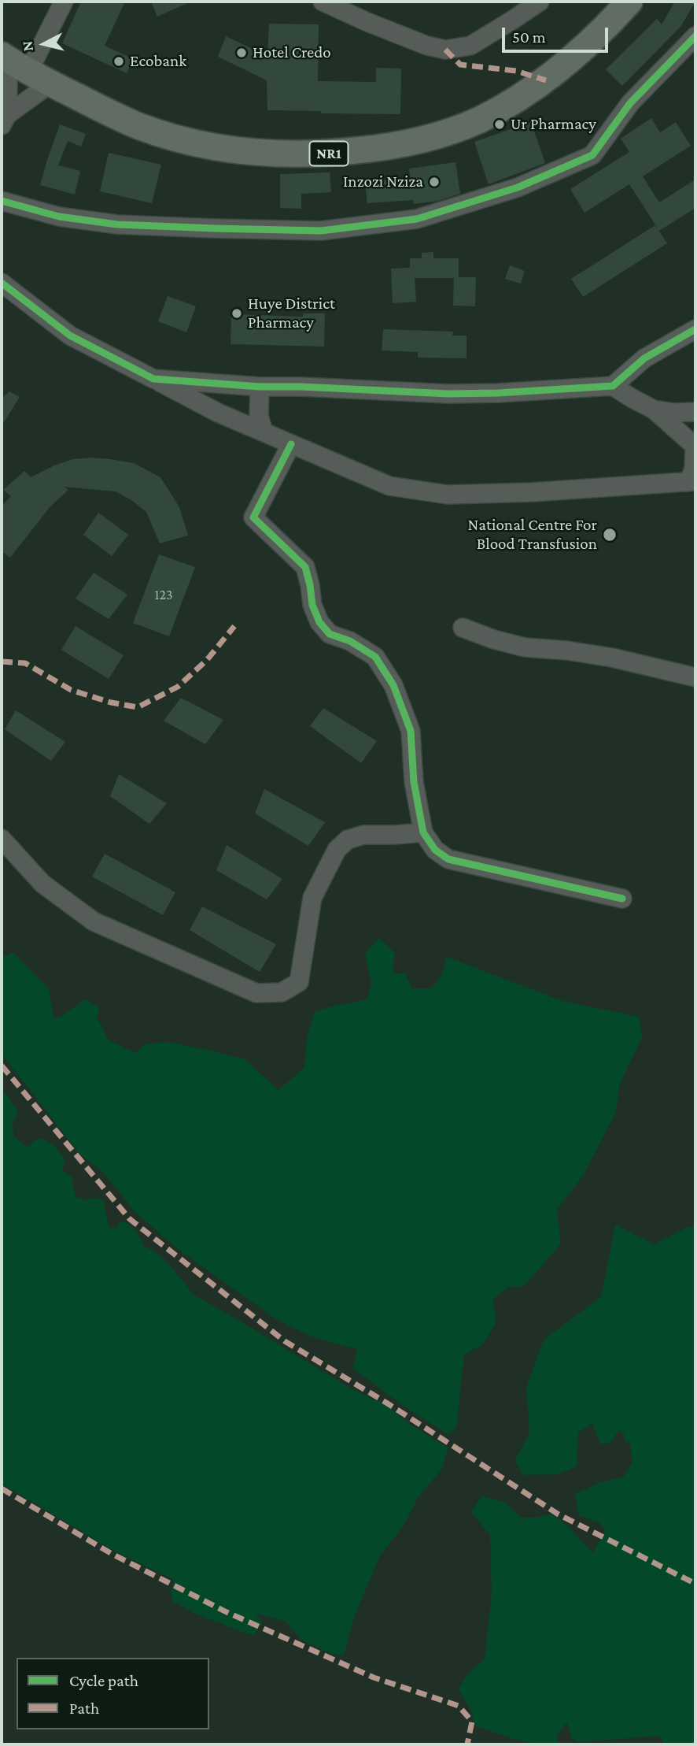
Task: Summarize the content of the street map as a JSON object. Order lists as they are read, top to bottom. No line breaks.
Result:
{"streets":{"highway":["NR1"]},"places":["Hotel Credo","Ecobank","Ur Pharmacy","Inzozi Nziza","Huye District Pharmacy","National Centre For Blood Transfusion"],"house_numbers":["123"],"legend":["Cycle path","Path"],"scale_bar":"50 m","north":"left"}
